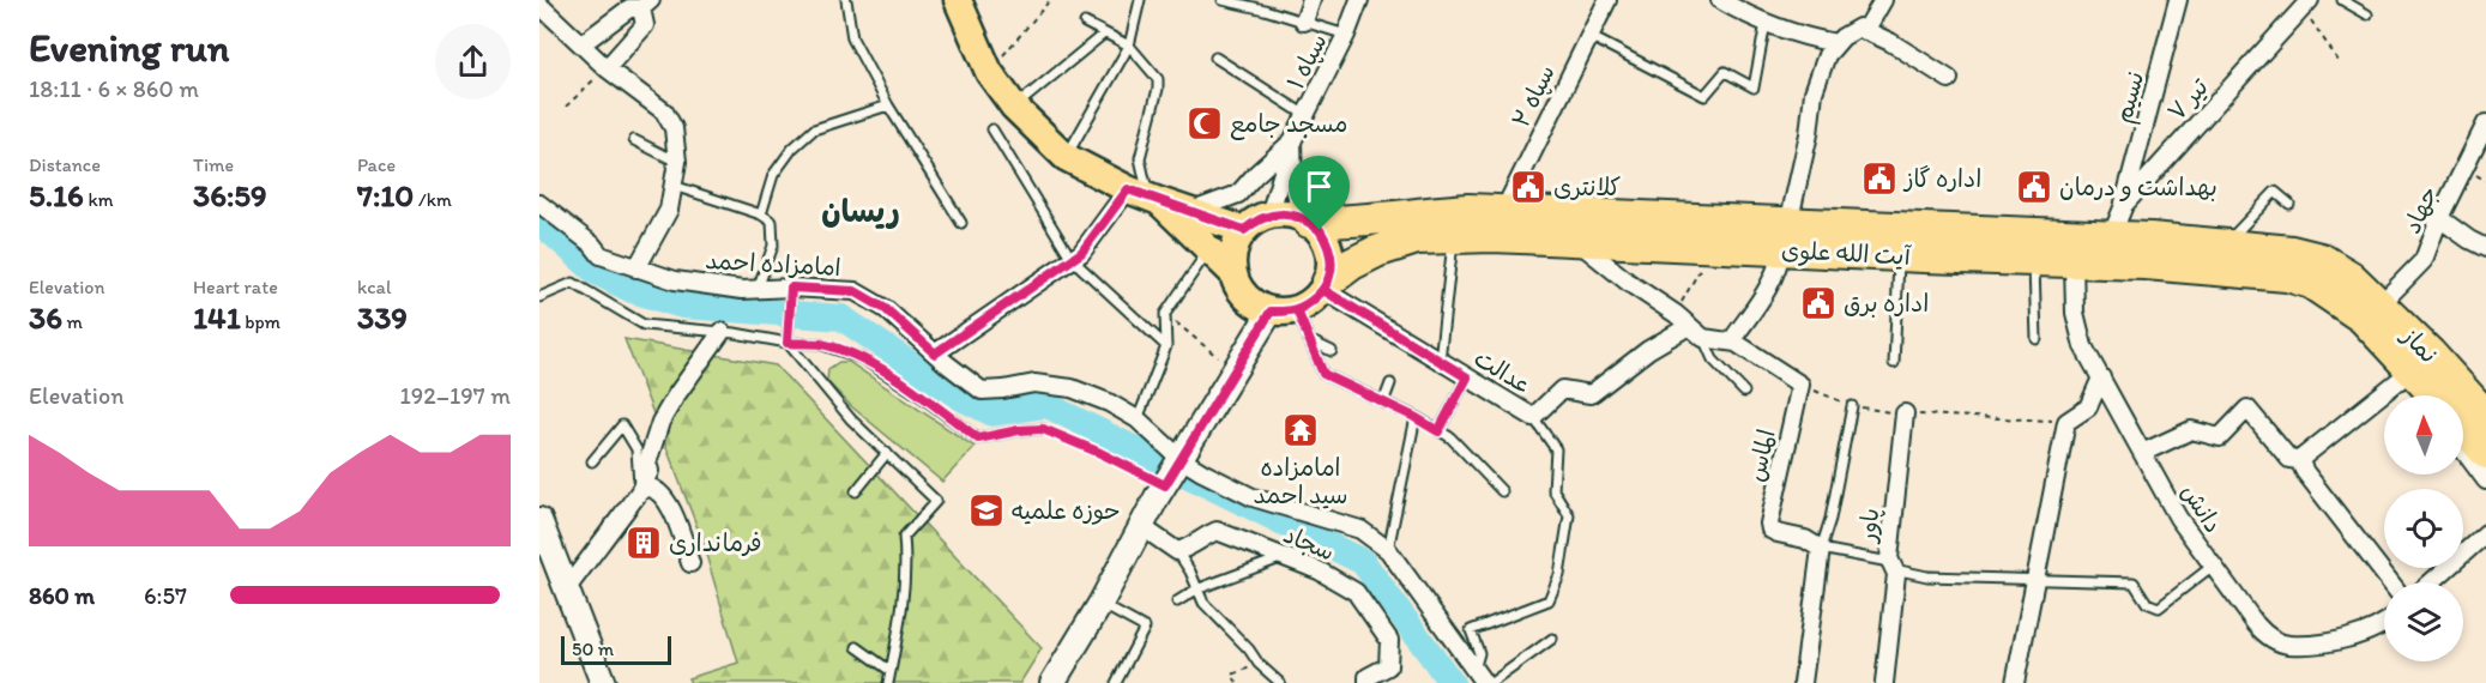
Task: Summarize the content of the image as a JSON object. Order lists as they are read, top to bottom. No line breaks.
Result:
{"streets":{"highway":["آیت الله علوی","نماز"],"street":["سپاه ۱","سپاه ۲","نسیم","۷ تیر","جهاد","امامزاده احمد","عدالت","الماس","دانش","پاور","سجاد"]},"crossings":[["سپاه ۲","آیت الله علوی"],["نسیم","۷ تیر"],["۷ تیر","آیت الله علوی"],["جهاد","آیت الله علوی"],["جهاد","نماز"],["آیت الله علوی","نماز"],["آیت الله علوی","عدالت"],["آیت الله علوی","دانش"]],"districts":["ریسان"],"places":{"mosque":["مسجد جامع"],"public building":["اداره گاز","کلانتری","بهداشت و درمان","اداره برق"],"temple":["امامزاده سید احمد"],"school or university":["حوزه علمیه"],"building":["فرمانداری"]},"scale_bar":"50 m","north":"top","page":{"heading":["Evening run","18:11 · 6 × 860 m"],"stats":[["Distance","5.16 km"],["Time","36:59"],["Pace","7:10 /km"],["Elevation","36 m"],["Heart rate","141 bpm"],["kcal","339"]],"chart":["Elevation","192–197 m"],"list":[{"name":"860 m","note":"6:57"}],"scale":"50 m"}}
